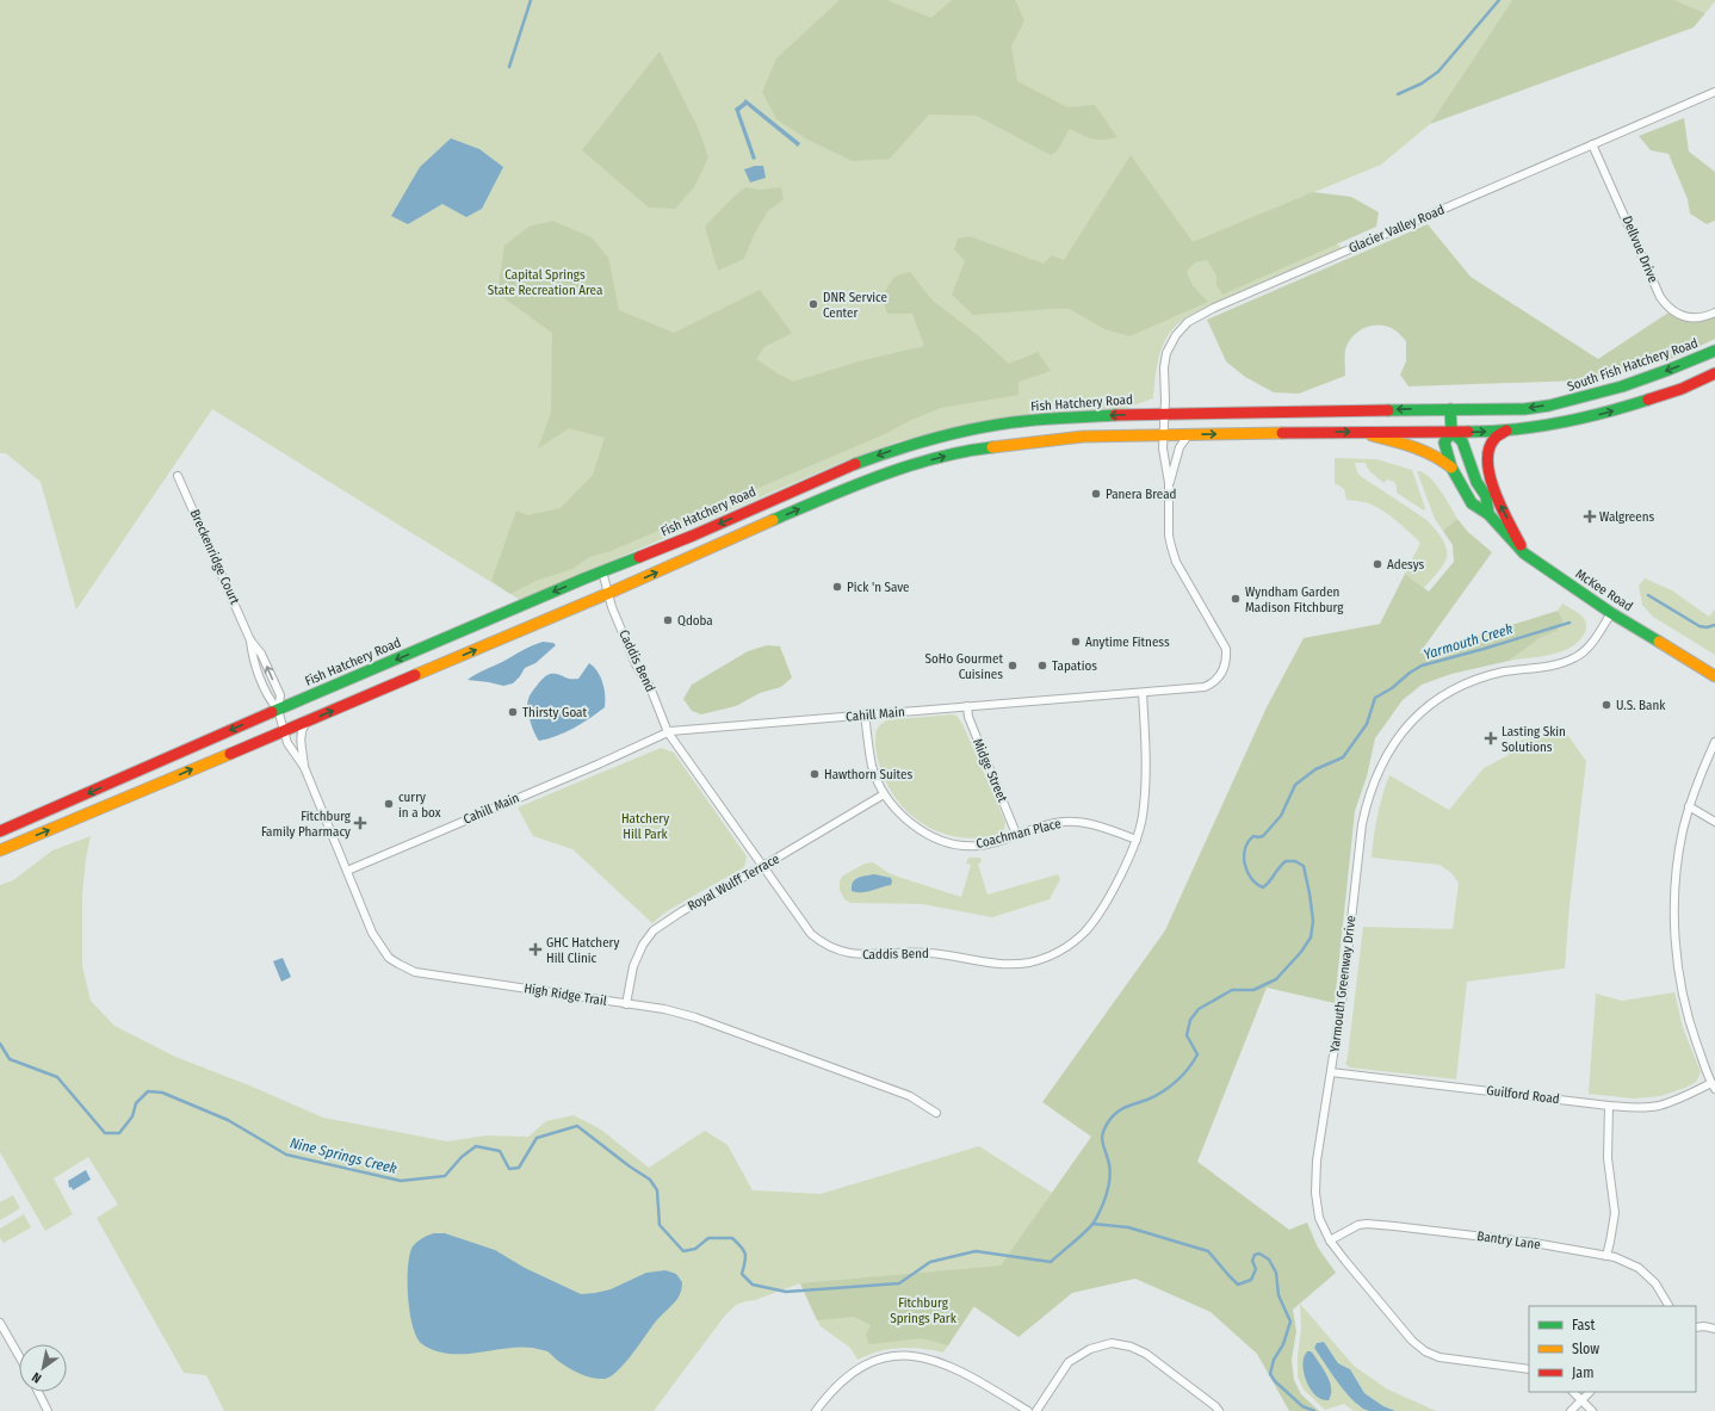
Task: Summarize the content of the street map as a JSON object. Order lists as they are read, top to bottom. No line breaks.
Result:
{"streets":{"main road":["South Fish Hatchery Road","Fish Hatchery Road","McKee Road"],"street":["Glacier Valley Road","Dellvue Drive","Breckenridge Court","Caddis Bend","Cahill Main","Midge Street","Coachman Place","Royal Wulff Terrace","Yarmouth Greenway Drive","High Ridge Trail","Guilford Road","Bantry Lane"]},"crossings":[["Glacier Valley Road","Dellvue Drive"],["Glacier Valley Road","Fish Hatchery Road"],["Glacier Valley Road","Cahill Main"],["South Fish Hatchery Road","Fish Hatchery Road"],["Fish Hatchery Road","Breckenridge Court"],["Fish Hatchery Road","McKee Road"],["Fish Hatchery Road","Caddis Bend"],["Fish Hatchery Road","High Ridge Trail"],["Breckenridge Court","High Ridge Trail"],["McKee Road","Yarmouth Greenway Drive"],["Caddis Bend","Cahill Main"],["Caddis Bend","Coachman Place"],["Caddis Bend","Royal Wulff Terrace"],["Cahill Main","Midge Street"],["Cahill Main","Coachman Place"],["Cahill Main","High Ridge Trail"],["Midge Street","Coachman Place"],["Coachman Place","Royal Wulff Terrace"],["Royal Wulff Terrace","High Ridge Trail"],["Yarmouth Greenway Drive","Guilford Road"],["Yarmouth Greenway Drive","Bantry Lane"]],"water":["Yarmouth Creek","Nine Springs Creek"],"parks":["Capital Springs State Recreation Area","Hatchery Hill Park","Fitchburg Springs Park"],"places":{"other":["DNR Service Center","Panera Bread","Adesys","Pick 'n Save","Wyndham Garden Madison Fitchburg","Qdoba","Anytime Fitness","SoHo Gourmet Cuisines","Tapatios","U.S. Bank","Thirsty Goat","Hawthorn Suites","curry in a box"],"health":["Walgreens","Lasting Skin Solutions","Fitchburg Family Pharmacy","GHC Hatchery Hill Clinic"]},"legend":["Fast","Slow","Jam"],"north":"bottom left"}
